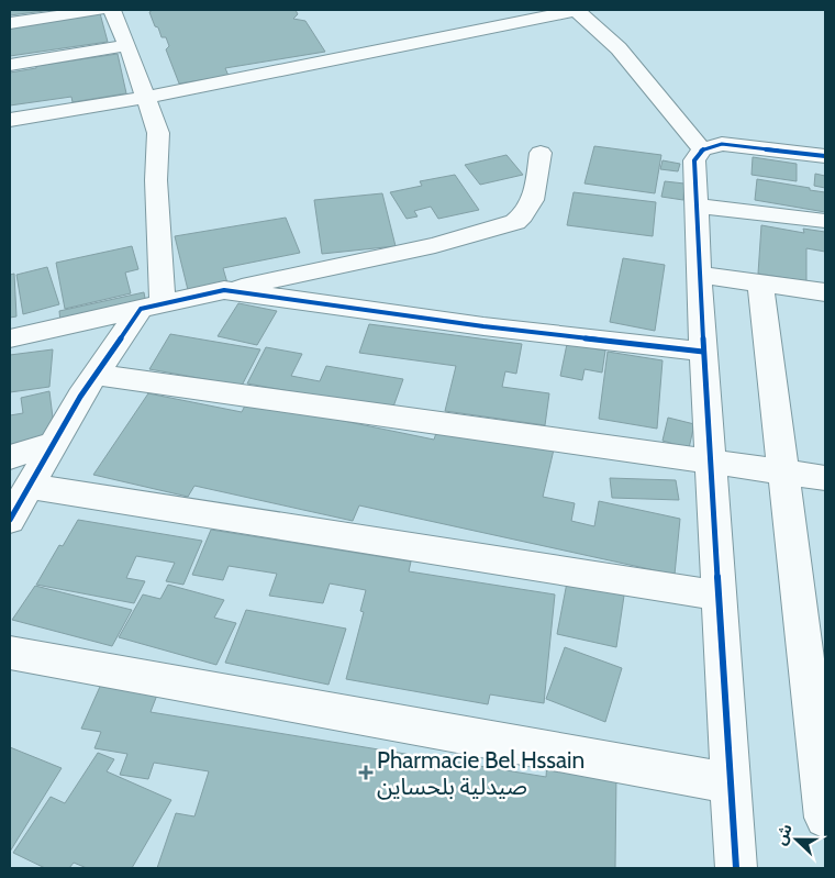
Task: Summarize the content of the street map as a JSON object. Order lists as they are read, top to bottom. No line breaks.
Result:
{"places":{"health":["Pharmacie Bel Hssain صيدلية بلحساين"]},"north":"left"}
